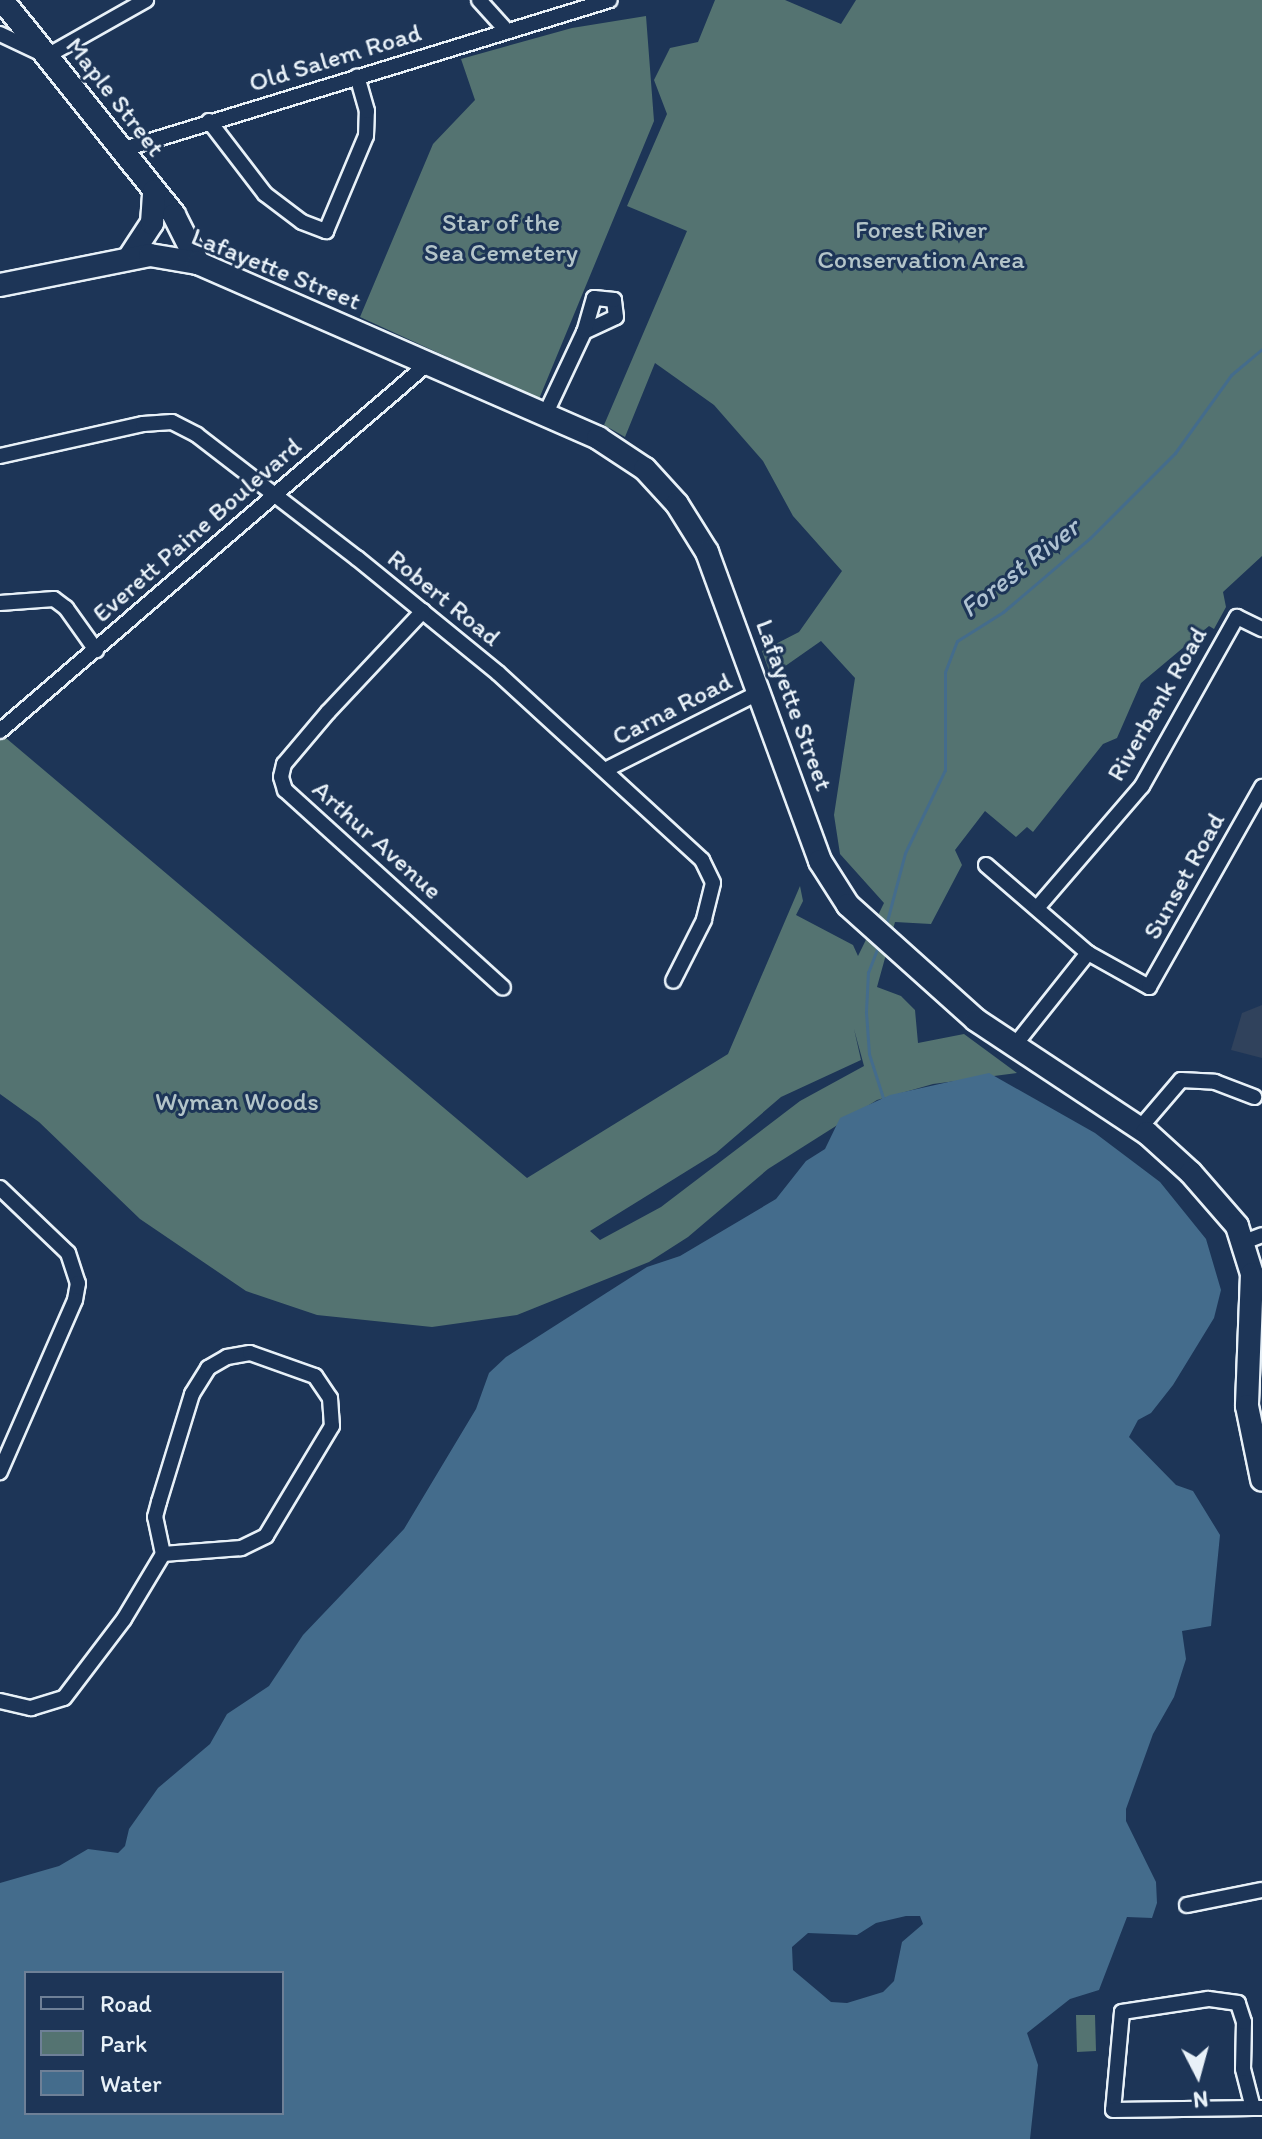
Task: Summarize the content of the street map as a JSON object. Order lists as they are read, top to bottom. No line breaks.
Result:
{"streets":{"main road":["Maple Street","Lafayette Street"],"street":["Old Salem Road","Everett Paine Boulevard","Robert Road","Riverbank Road","Carna Road","Arthur Avenue","Sunset Road"]},"crossings":[["Old Salem Road","Maple Street"],["Maple Street","Lafayette Street"],["Lafayette Street","Everett Paine Boulevard"],["Lafayette Street","Carna Road"],["Everett Paine Boulevard","Robert Road"],["Robert Road","Carna Road"],["Robert Road","Arthur Avenue"]],"water":["Forest River"],"parks":["Star of the Sea Cemetery","Forest River Conservation Area","Wyman Woods"],"legend":["Road","Park","Water"],"north":"bottom"}
